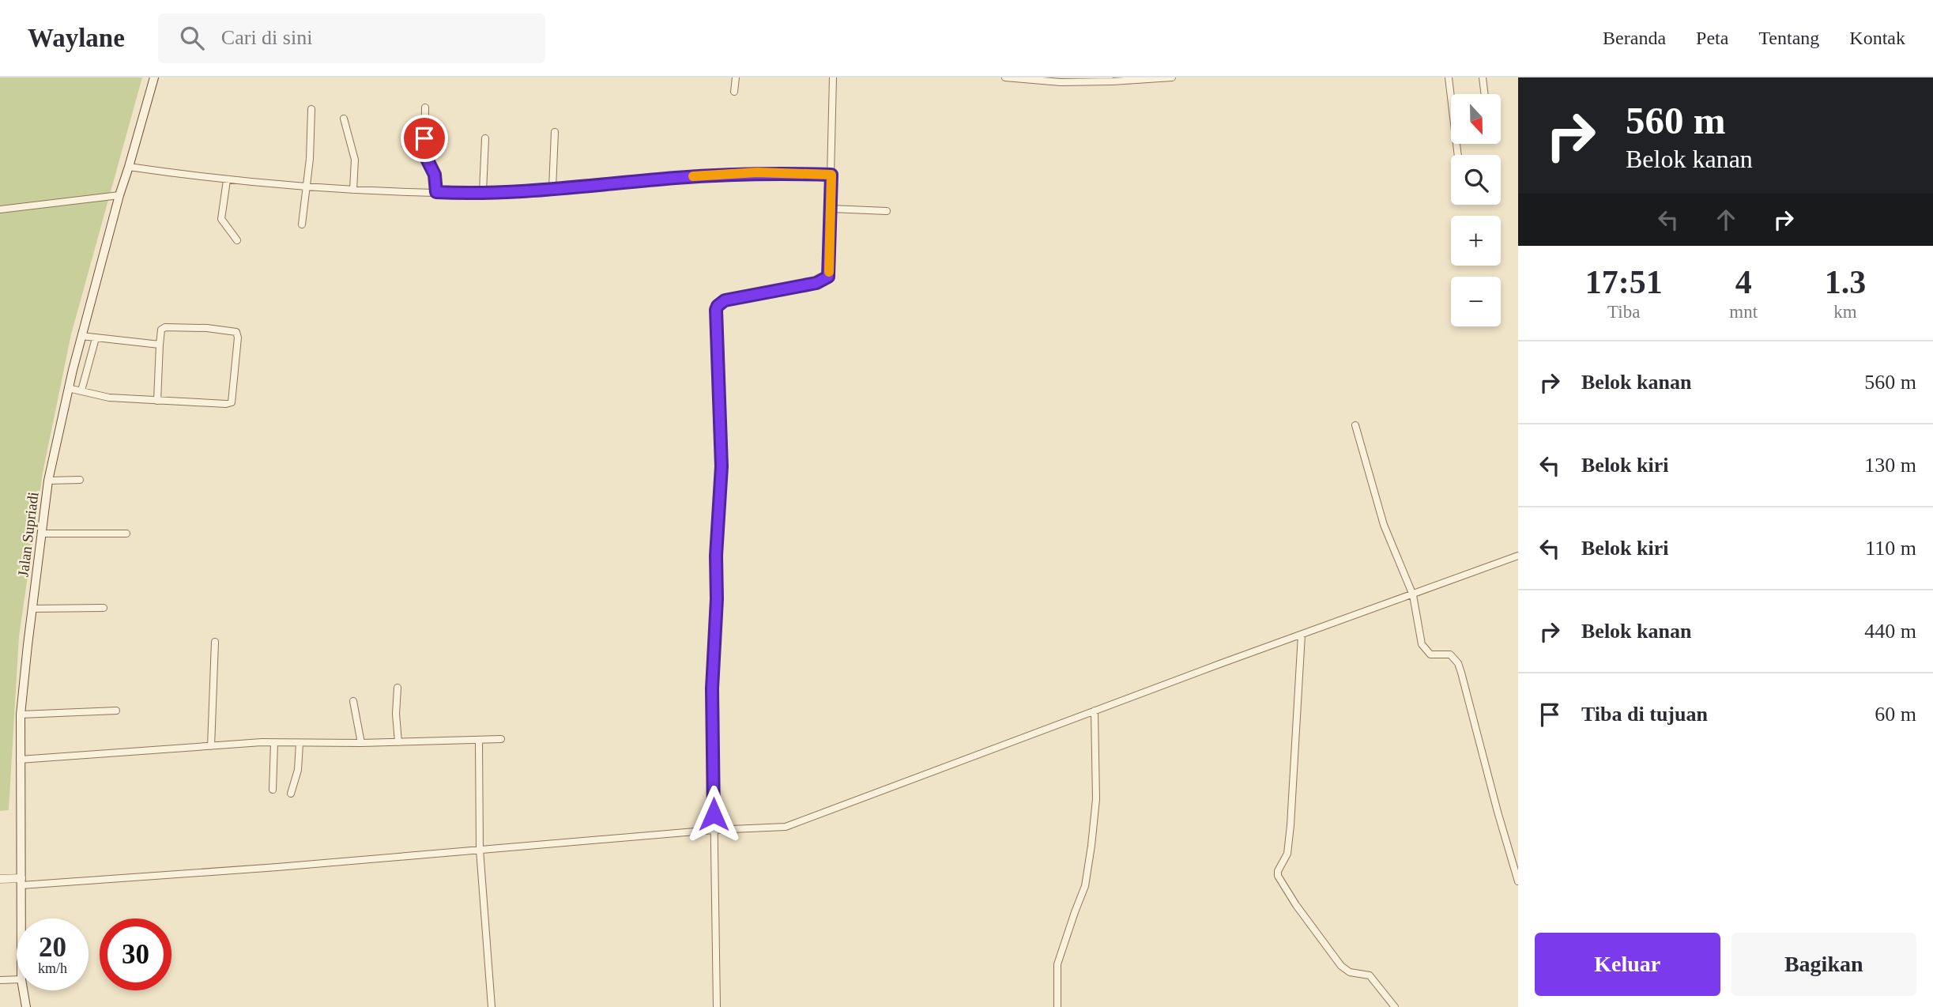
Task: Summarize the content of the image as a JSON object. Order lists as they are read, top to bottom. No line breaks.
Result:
{"streets":{"main road":["Jalan Supriadi"]},"north":"bottom","page":{"header":"Waylane","search":"Cari di sini","nav":["Beranda","Peta","Tentang","Kontak"],"turn":["560 m","Belok kanan"],"map_buttons":["+","−"],"eta":["17:51","Tiba","4","mnt","1.3","km"],"list":[{"name":"Belok kanan","value":"560 m"},{"name":"Belok kiri","value":"130 m"},{"name":"Belok kiri","value":"110 m"},{"name":"Belok kanan","value":"440 m"},{"name":"Tiba di tujuan","value":"60 m"}],"speed":"20 km/h","limit":"30","buttons":["Keluar","Bagikan"]}}
